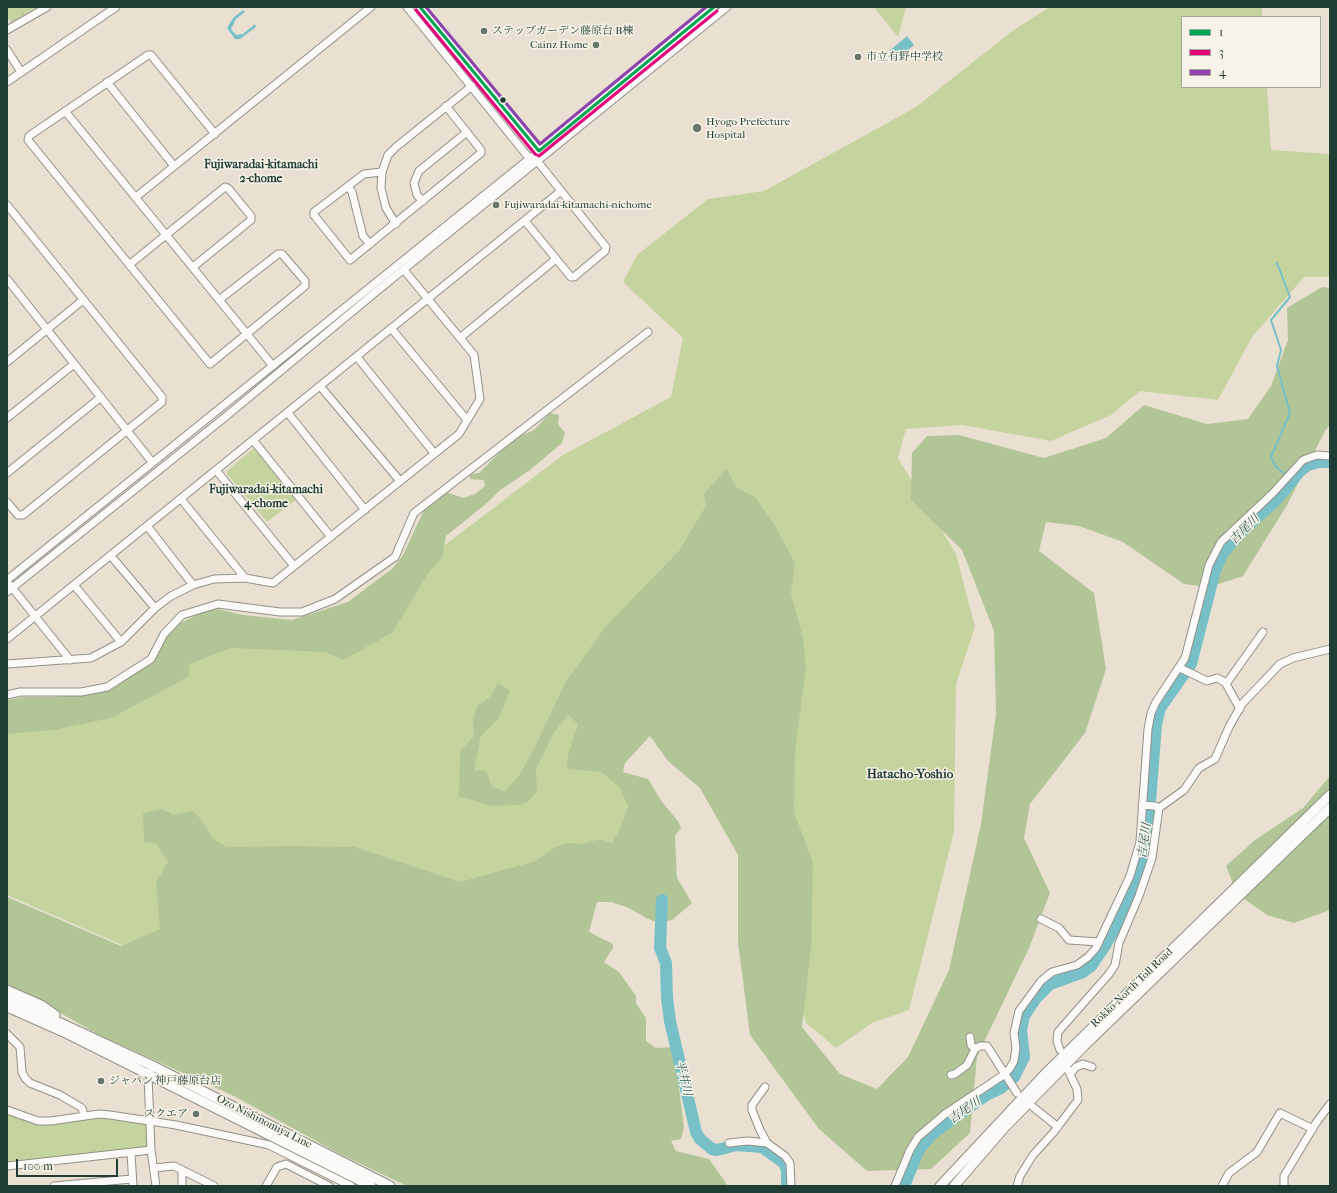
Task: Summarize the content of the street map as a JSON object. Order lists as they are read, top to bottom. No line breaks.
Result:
{"streets":{"main road":["Rokko-North Toll Road","Ozo Nishinomiya Line"]},"districts":["Fujiwaradai-kitamachi 2-chome","Fujiwaradai-kitamachi 4-chome","Hatacho-Yoshio"],"water":["吉尾川","平井川"],"places":["ステップガーデン藤原台 B棟","Cainz Home","市立有野中学校","Hyogo Prefecture Hospital","Fujiwaradai-kitamachi-nichome","ジャパン 神戸藤原台店","スクエア"],"lines":["transit line 1","transit line 4","transit line 3"],"legend":["1","3","4"],"scale_bar":"100 m"}
